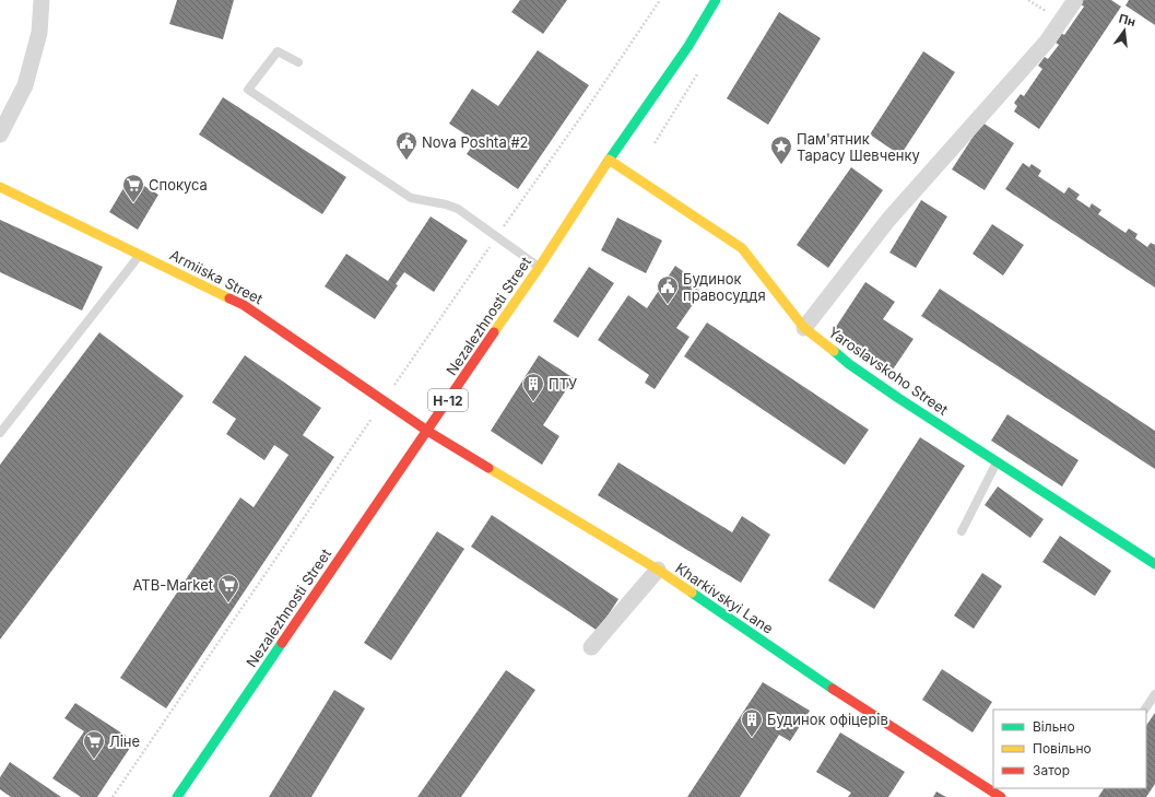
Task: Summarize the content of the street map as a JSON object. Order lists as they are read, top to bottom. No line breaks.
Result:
{"streets":{"street":["Armiiska Street","Nezalezhnosti Street","Yaroslavskoho Street","Н-12","Kharkivskyi Lane"]},"crossings":[["Armiiska Street","Nezalezhnosti Street"],["Armiiska Street","Kharkivskyi Lane"],["Nezalezhnosti Street","Yaroslavskoho Street"],["Nezalezhnosti Street","Kharkivskyi Lane"]],"places":{"public building":["Nova Poshta #2","Будинок правосуддя"],"place":["Пам'ятник Тарасу Шевченку"],"supermarket":["Спокуса","ATB-Market","Ліне"],"building":["ПТУ","Будинок офіцерів"]},"legend":["Вільно","Повільно","Затор"],"north":"top"}
